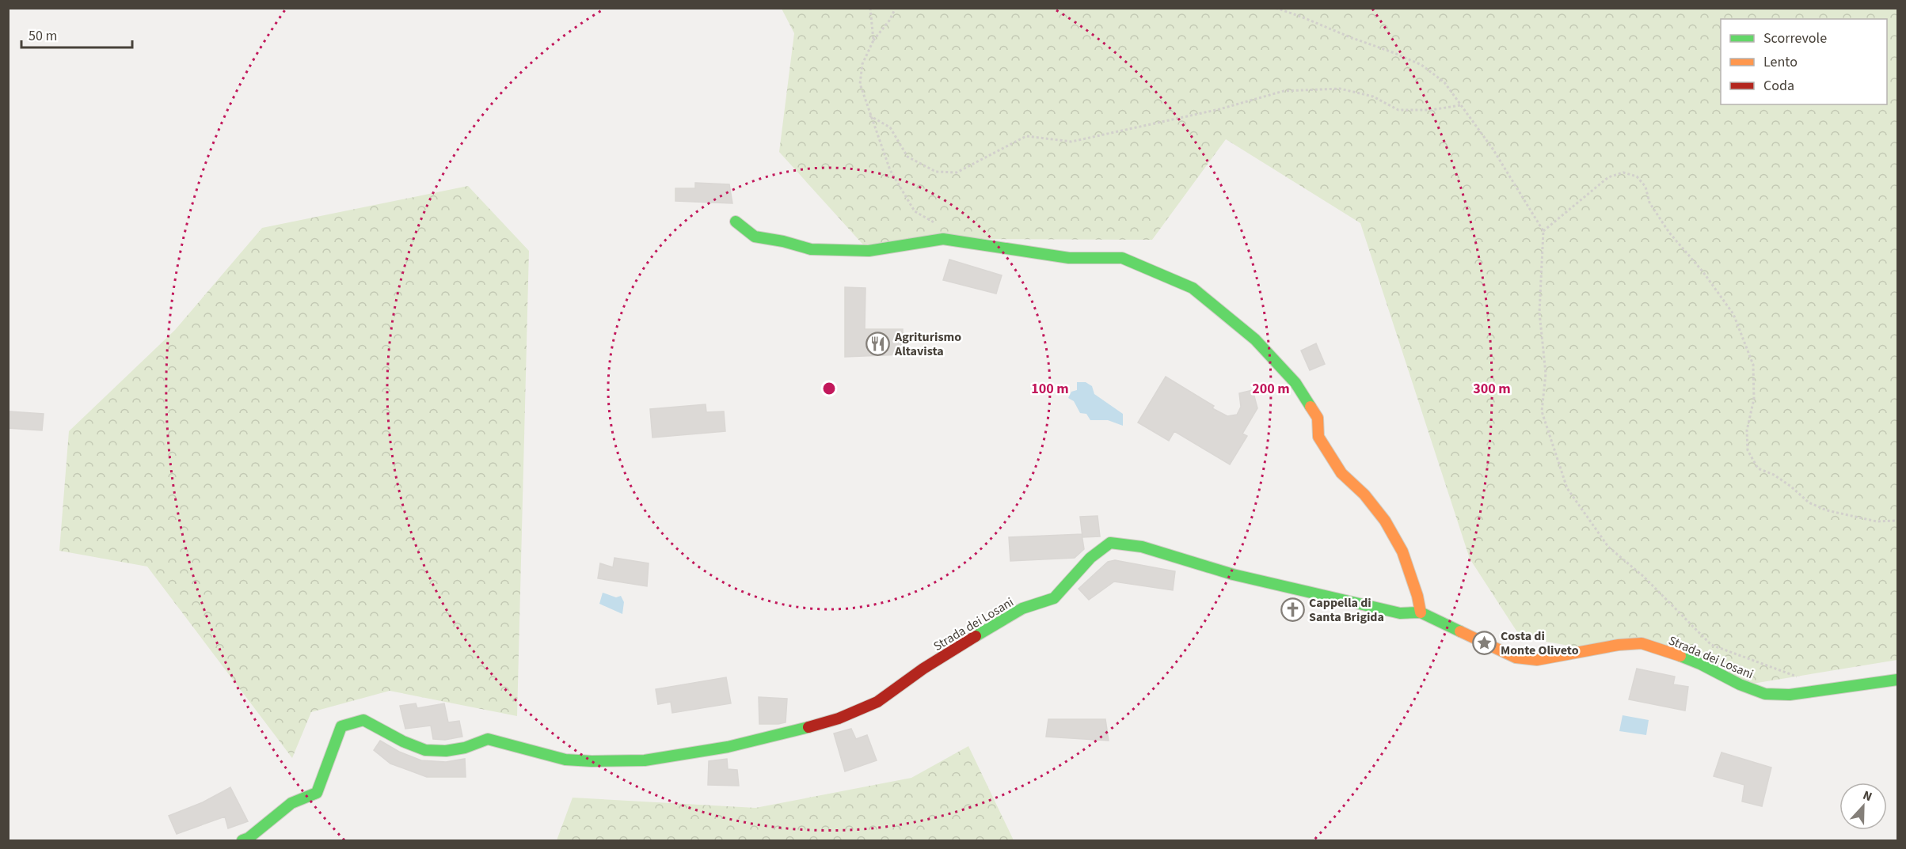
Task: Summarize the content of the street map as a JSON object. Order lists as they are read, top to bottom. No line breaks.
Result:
{"streets":{"street":["Strada dei Losani"]},"places":{"restaurant":["Agriturismo Altavista"],"church":["Cappella di Santa Brigida"],"place":["Costa di Monte Oliveto"]},"legend":["Scorrevole","Lento","Coda"],"scale_bar":"50 m","north":"top","rings":["100 m","200 m","300 m"]}
